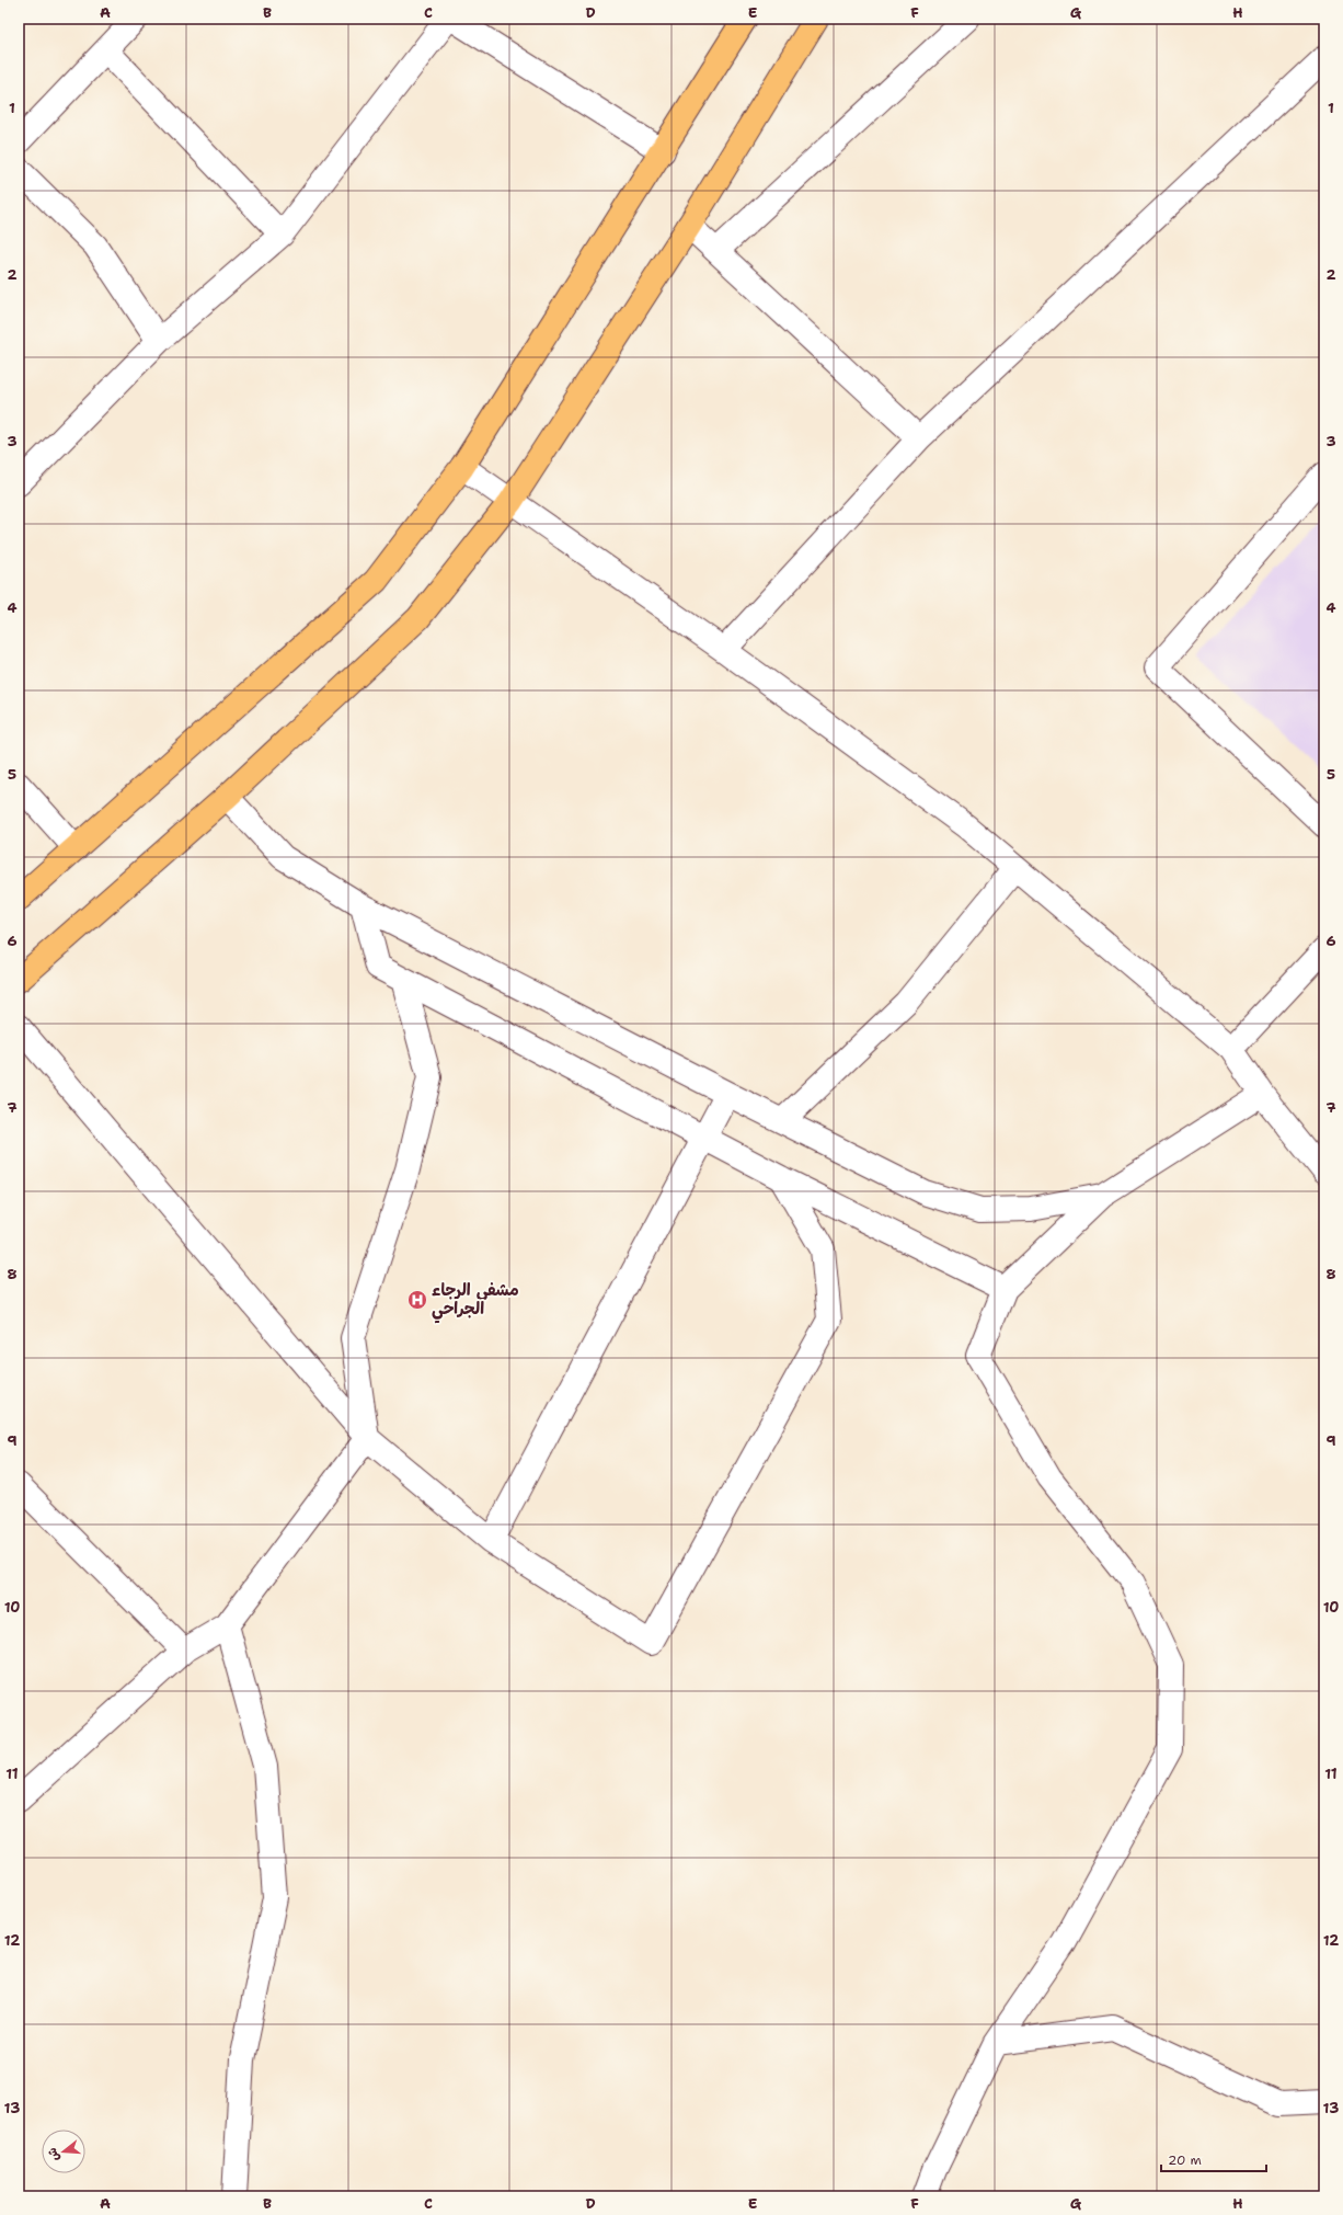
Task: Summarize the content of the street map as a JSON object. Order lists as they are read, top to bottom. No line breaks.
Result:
{"places":{"hospital":["مشفى الرجاء الجراحي"]},"scale_bar":"20 m","north":"left","grid":{"columns":["A","B","C","D","E","F","G","H"],"rows":["1","2","3","4","5","6","7","8","9","10","11","12","13"]}}
